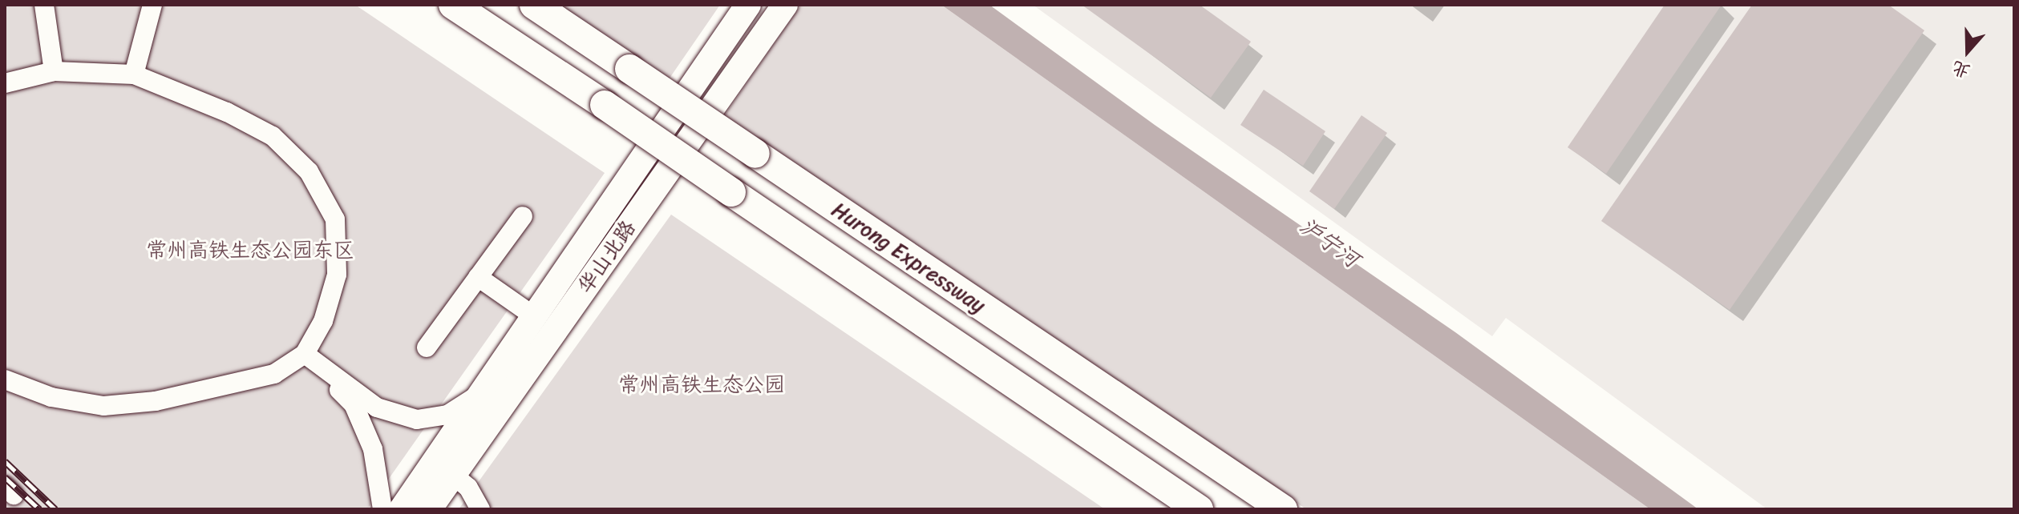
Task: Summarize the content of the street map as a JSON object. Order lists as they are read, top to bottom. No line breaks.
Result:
{"streets":{"highway":["Hurong Expressway"],"main road":["华山北路"]},"water":["沪宁河"],"parks":["常州高铁生态公园东区","常州高铁生态公园"],"north":"bottom"}
